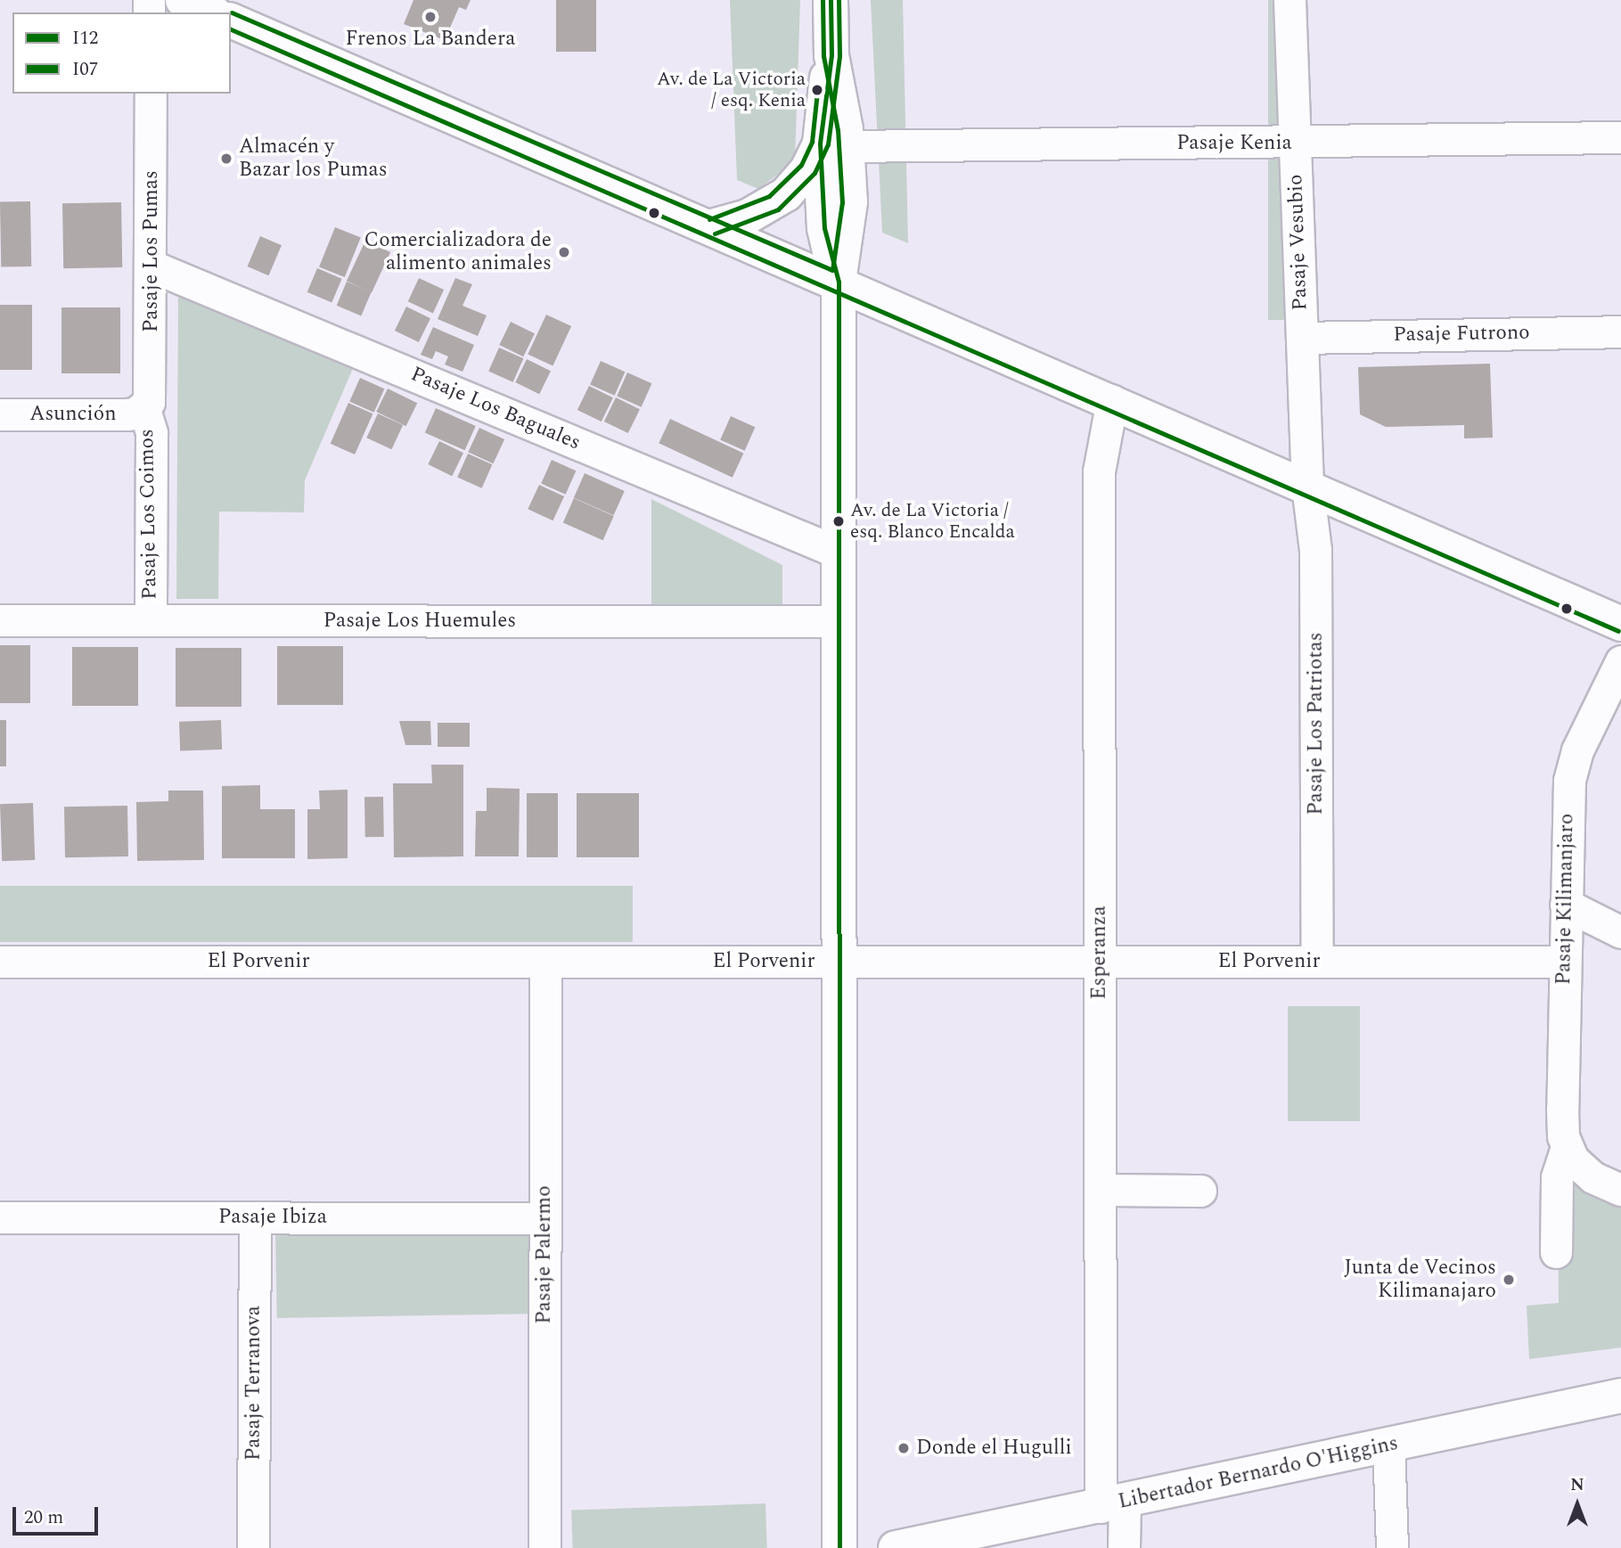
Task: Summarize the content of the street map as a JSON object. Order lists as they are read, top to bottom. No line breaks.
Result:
{"streets":{"street":["Pasaje Kenia","Pasaje Vesubio","Pasaje Los Pumas","Pasaje Futrono","Pasaje Los Baguales","Asunción","Pasaje Los Coimos","Pasaje Los Huemules","Pasaje Los Patriotas","Pasaje Kilimanjaro","Esperanza","El Porvenir","Pasaje Ibiza","Pasaje Palermo","Pasaje Terranova","Libertador Bernardo O'Higgins"]},"crossings":[["Pasaje Kenia","Pasaje Vesubio"],["Pasaje Vesubio","Pasaje Futrono"],["Pasaje Vesubio","Pasaje Los Patriotas"],["Pasaje Los Pumas","Pasaje Los Baguales"],["Pasaje Los Pumas","Asunción"],["Pasaje Los Pumas","Pasaje Los Coimos"],["Asunción","Pasaje Los Coimos"],["Pasaje Los Coimos","Pasaje Los Huemules"],["Pasaje Los Patriotas","El Porvenir"],["Pasaje Kilimanjaro","El Porvenir"],["Esperanza","El Porvenir"],["Esperanza","Libertador Bernardo O'Higgins"],["El Porvenir","Pasaje Palermo"],["Pasaje Ibiza","Pasaje Palermo"],["Pasaje Ibiza","Pasaje Terranova"]],"places":["Frenos La Bandera","Av. de La Victoria / esq. Kenia","Almacén y Bazar los Pumas","Comercializadora de alimento animales","Av. de La Victoria / esq. Blanco Encalda","Junta de Vecinos Kilimanajaro","Donde el Hugulli"],"lines":["transit line I12","transit line I07"],"legend":["I12","I07"],"scale_bar":"20 m","north":"top"}
